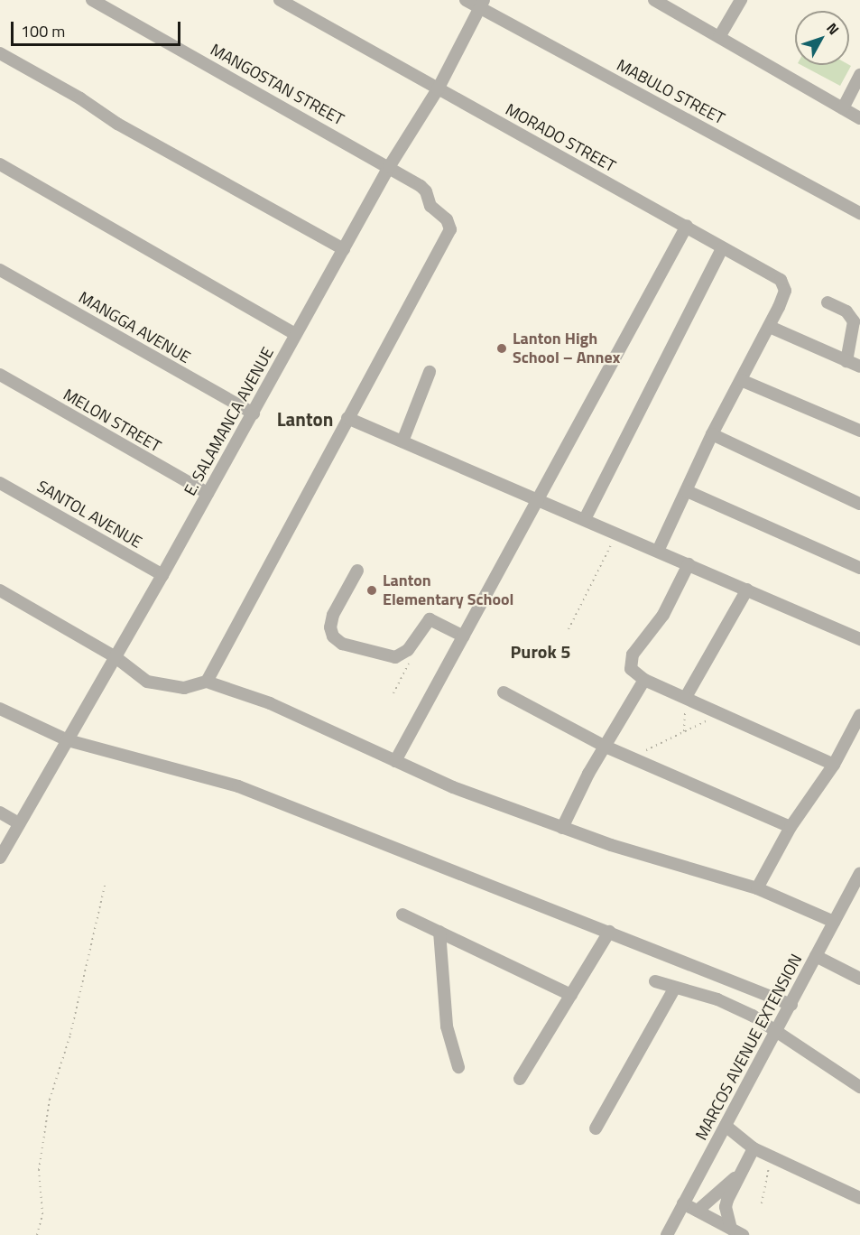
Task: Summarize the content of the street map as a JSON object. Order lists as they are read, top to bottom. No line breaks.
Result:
{"streets":{"street":["MANGOSTAN STREET","MABULO STREET","MORADO STREET","MANGGA AVENUE","MELON STREET","E. SALAMANCA AVENUE","SANTOL AVENUE","MARCOS AVENUE EXTENSION"]},"crossings":[["MANGOSTAN STREET","E. SALAMANCA AVENUE"],["MABULO STREET","E. SALAMANCA AVENUE"],["MORADO STREET","E. SALAMANCA AVENUE"],["MANGGA AVENUE","E. SALAMANCA AVENUE"],["MELON STREET","E. SALAMANCA AVENUE"],["E. SALAMANCA AVENUE","SANTOL AVENUE"]],"districts":["Lanton","Purok 5"],"places":["Lanton High School – Annex","Lanton Elementary School"],"scale_bar":"100 m","north":"top right"}
